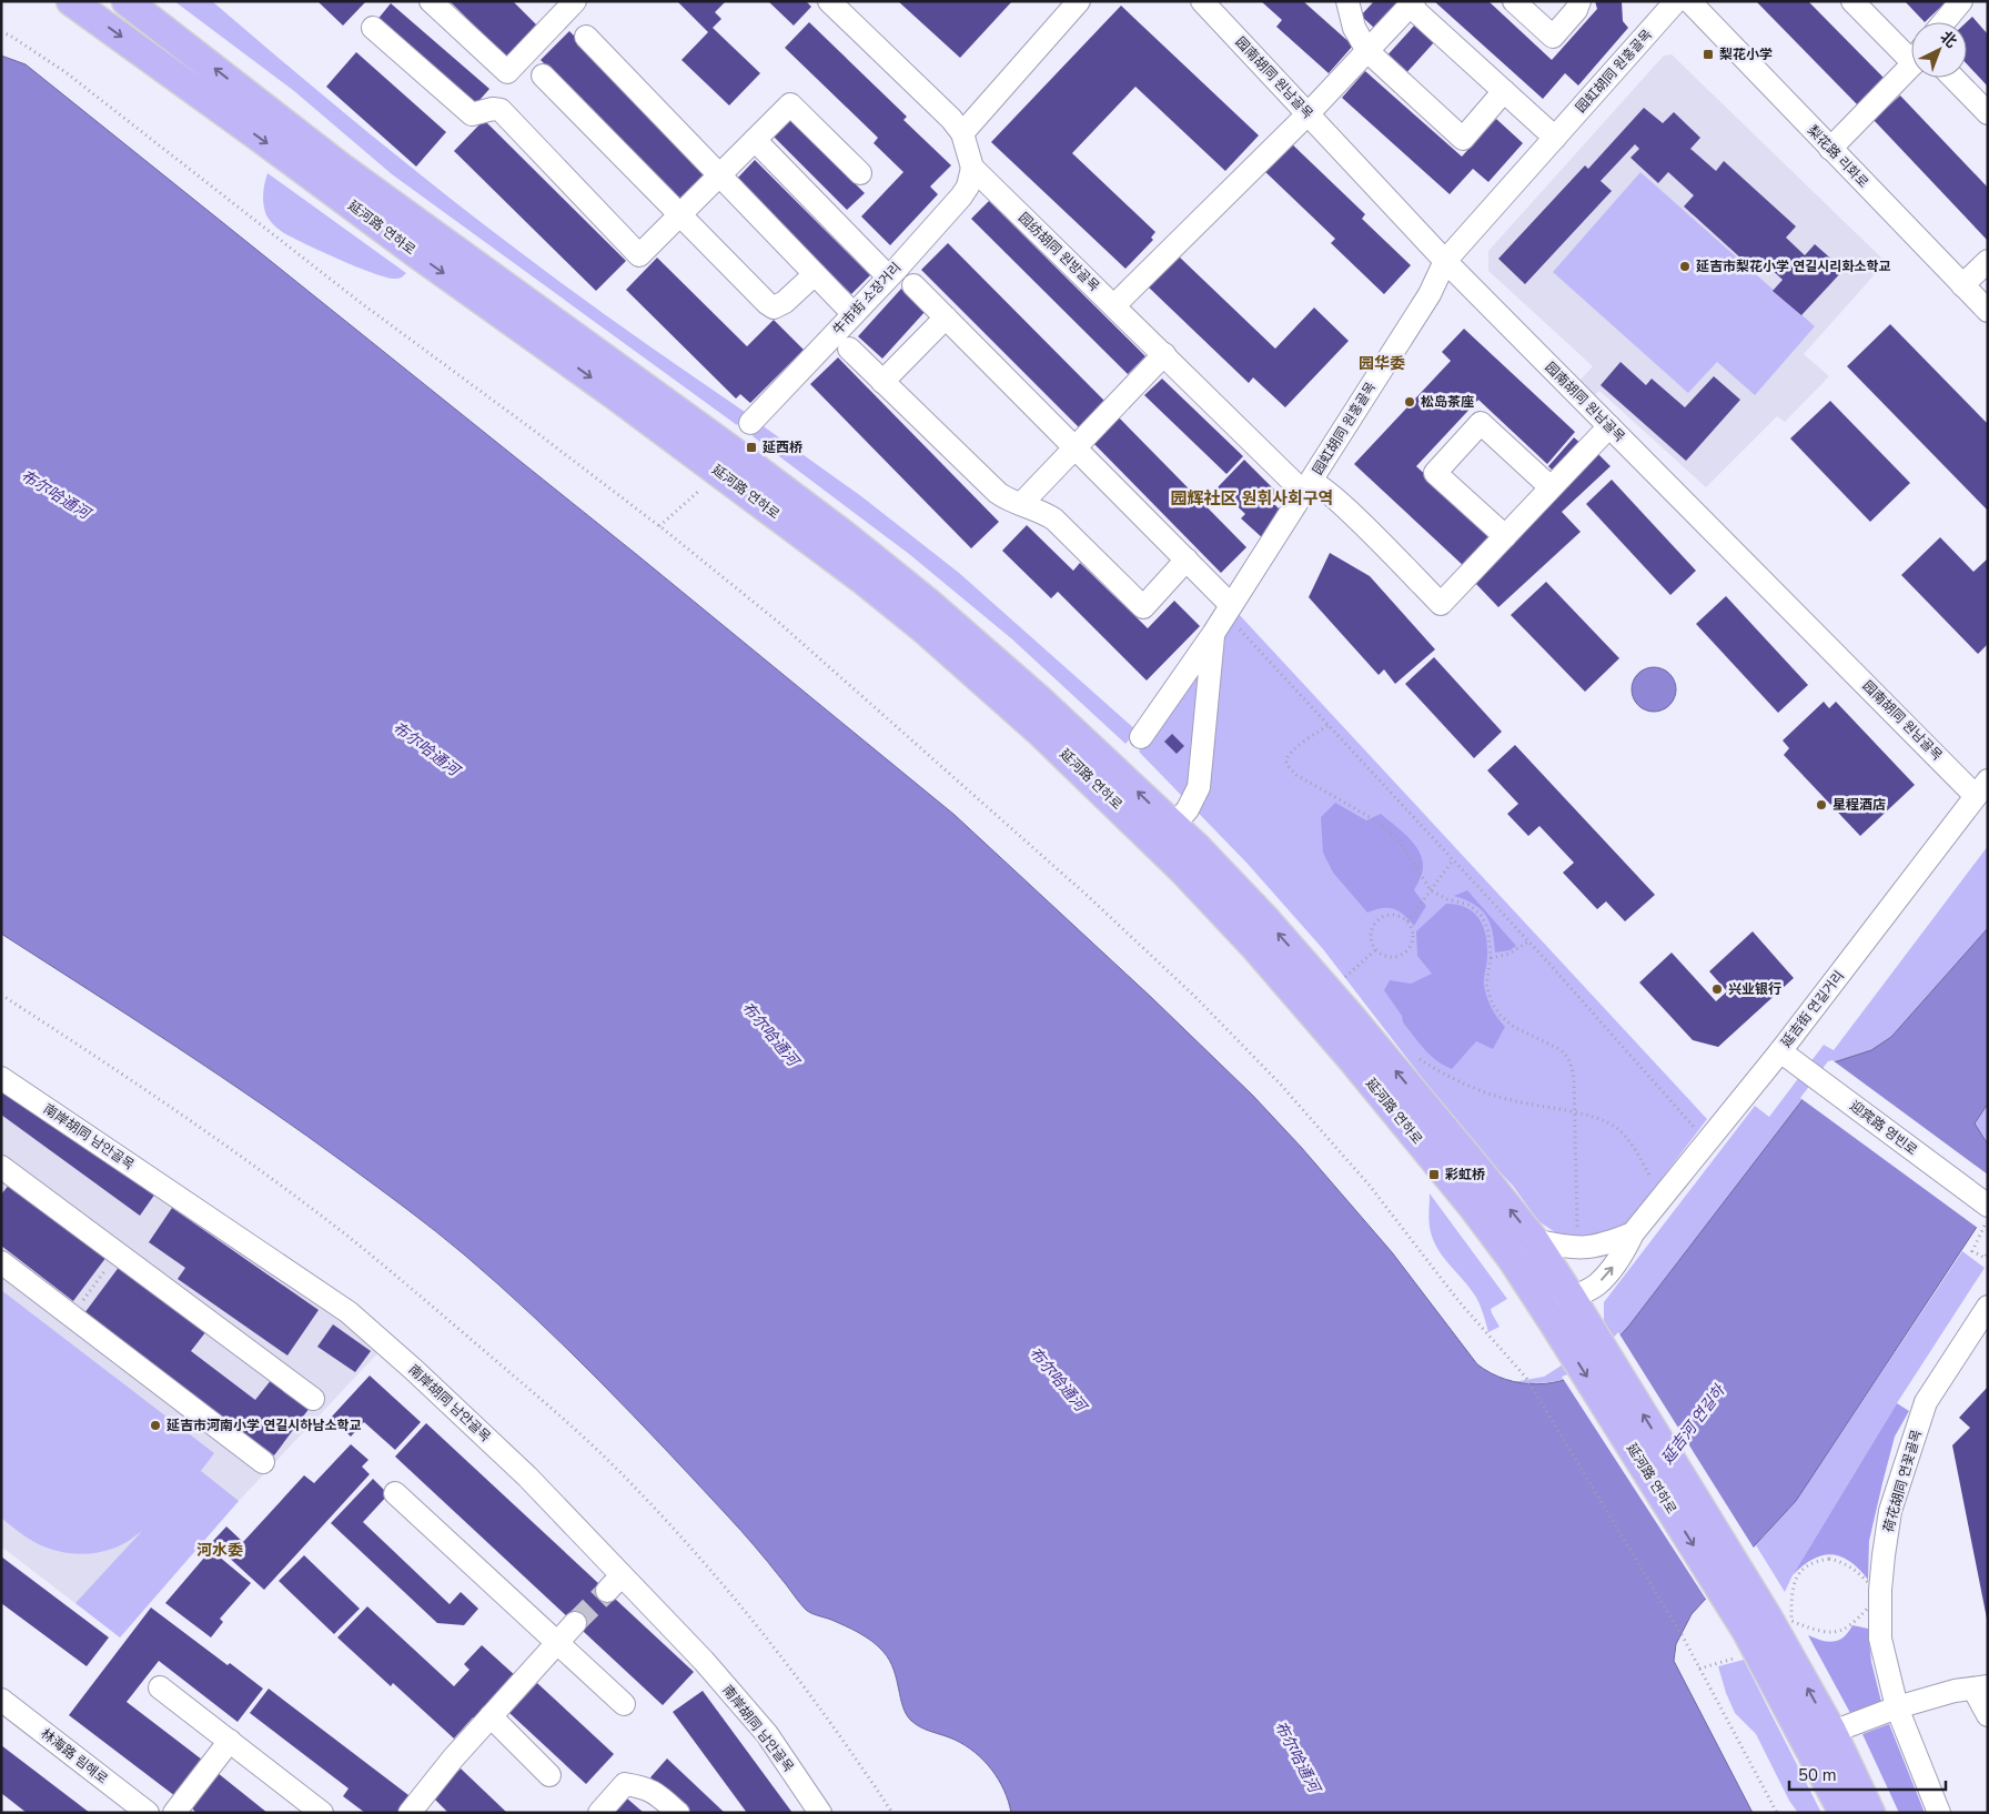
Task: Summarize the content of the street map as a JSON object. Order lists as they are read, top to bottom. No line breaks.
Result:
{"streets":{"main road":["延河路 연하로"],"street":["园虹胡同 원홍골목","园南胡同 원남골목","梨花路 리화로","园纺胡同 원방골목","牛市街 소장거리","延吉街 연길거리","迎宾路 영빈로","南岸胡同 남안골목","荷花胡同 연꽃골목","林海路 림해로"]},"crossings":[["园虹胡同 원홍골목","园南胡同 원남골목"],["园虹胡同 원홍골목","延河路 연하로"],["园虹胡同 원홍골목","园纺胡同 원방골목"],["园南胡同 원남골목","延吉街 연길거리"],["延河路 연하로","延吉街 연길거리"],["园纺胡同 원방골목","牛市街 소장거리"],["延吉街 연길거리","迎宾路 영빈로"]],"districts":["园华委","园辉社区 원휘사회구역","河水委"],"water":["布尔哈通河","延吉河 연길하"],"places":{"transit":["梨花小学","延西桥","彩虹桥"],"other":["延吉市梨花小学 연길시리화소학교","松岛茶座","星程酒店","兴业银行","延吉市河南小学 연길시하남소학교"]},"scale_bar":"50 m","north":"top right"}
